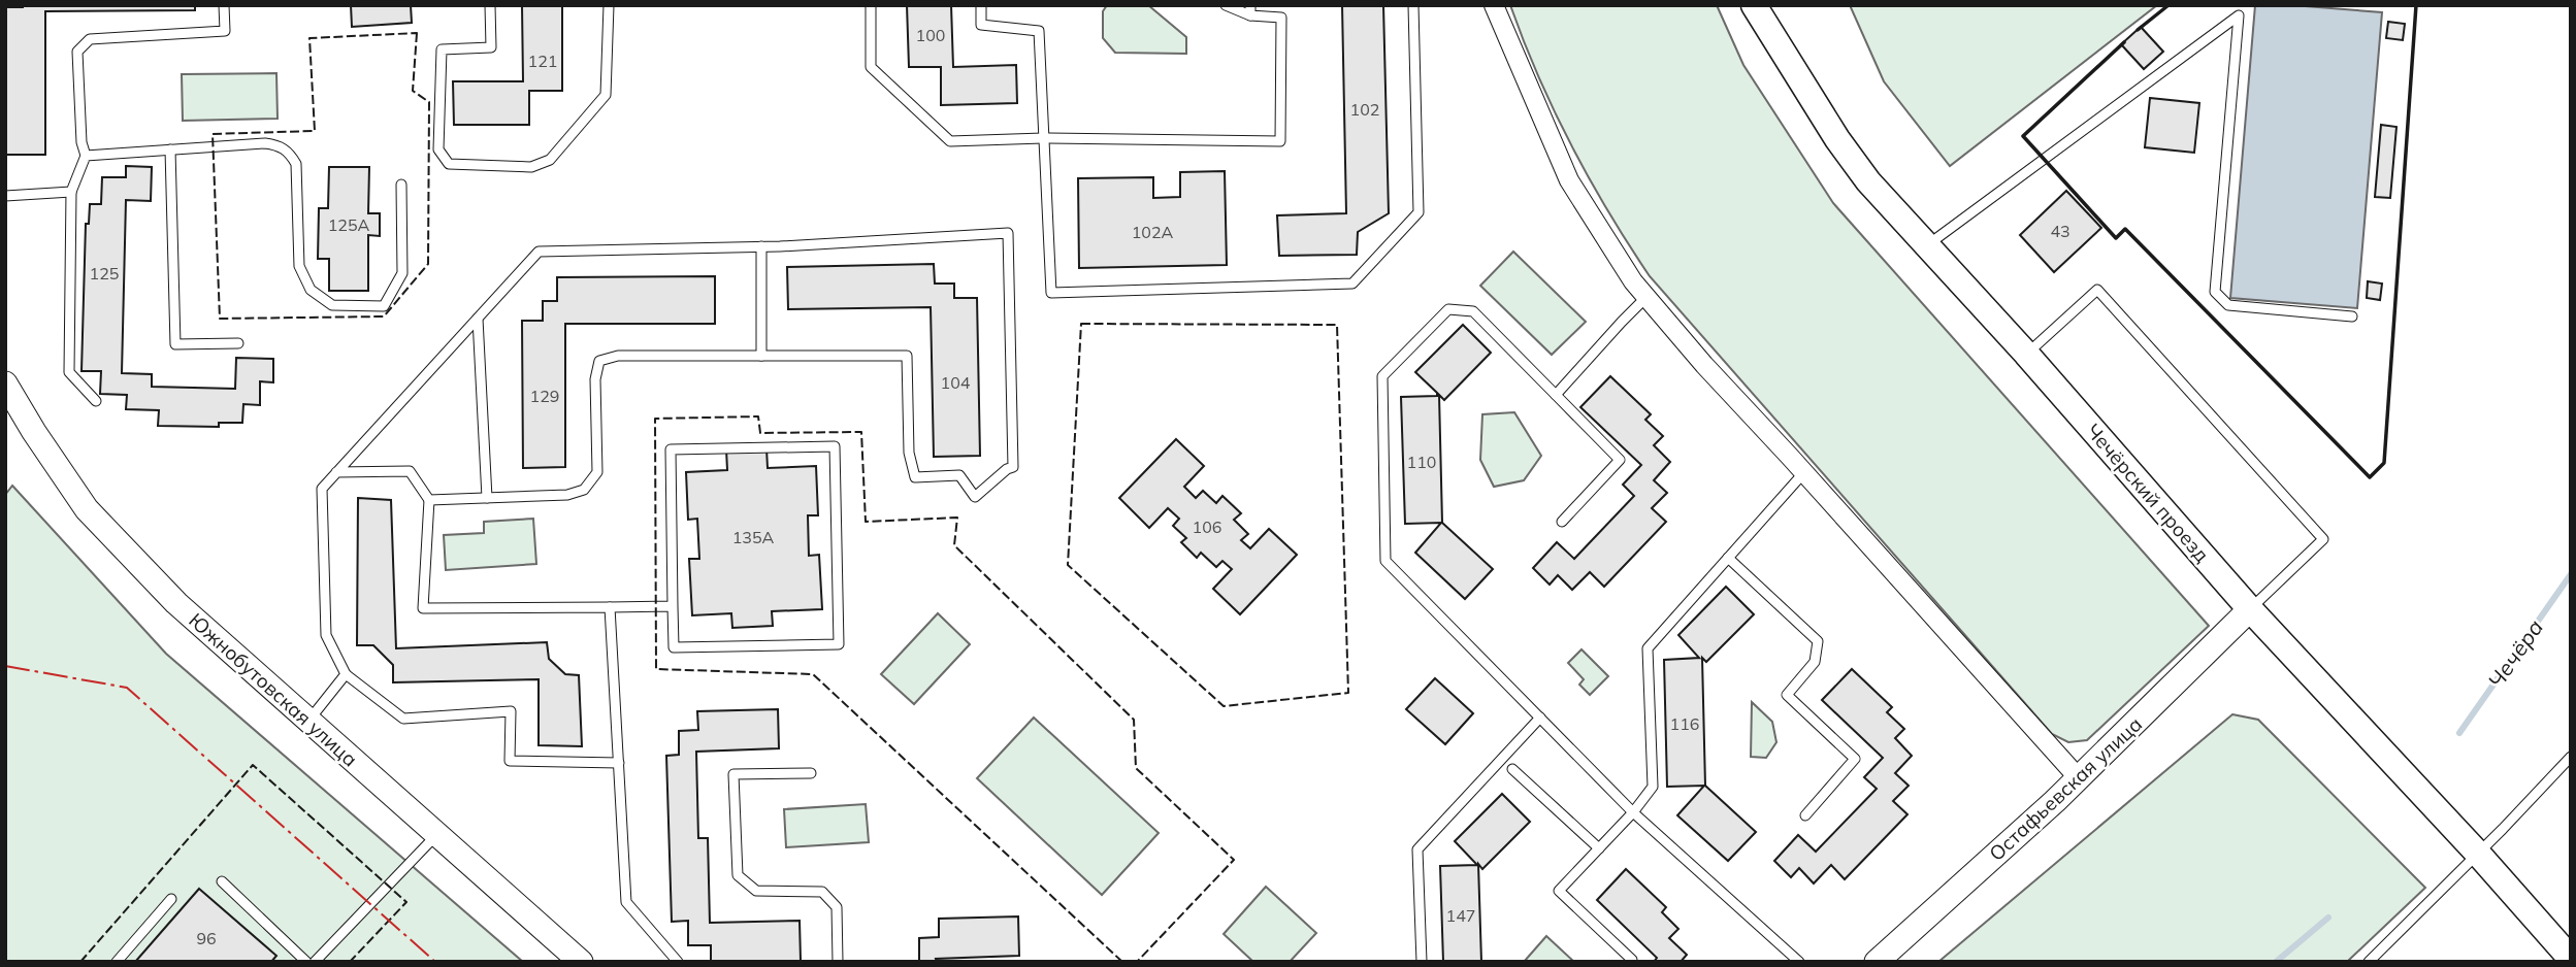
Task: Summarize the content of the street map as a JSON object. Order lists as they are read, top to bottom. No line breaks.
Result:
{"streets":{"main road":["Чечёрский проезд"],"street":["Южнобутовская улица","Остафьевская улица"]},"crossings":[["Чечёрский проезд","Остафьевская улица"]],"water":["Чечёра"],"house_numbers":["100","121","102","125А","43","102А","125","104","129","110","106","135А","116","147","96"]}
